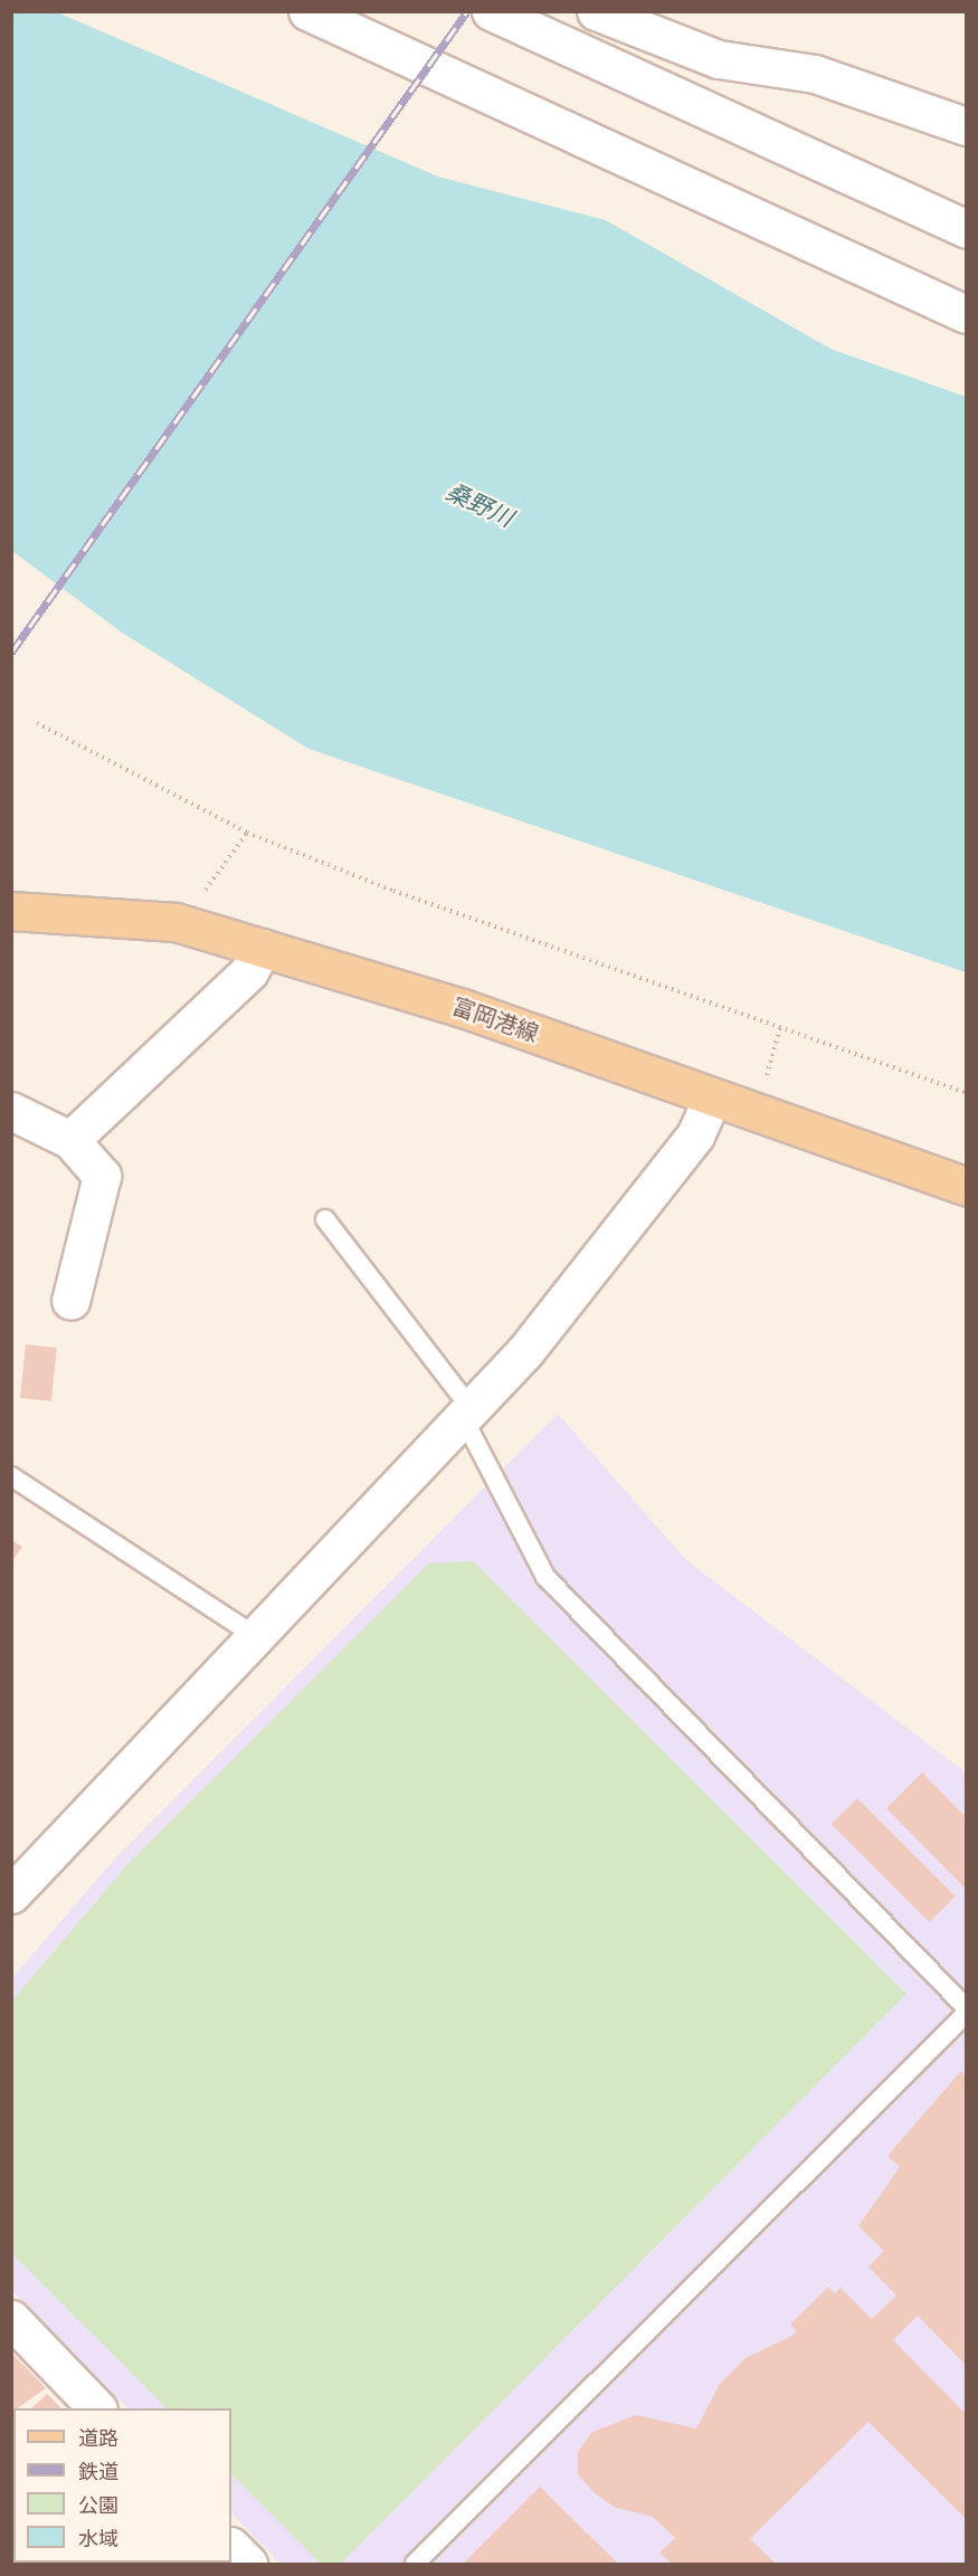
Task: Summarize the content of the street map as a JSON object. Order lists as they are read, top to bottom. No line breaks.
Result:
{"streets":{"main road":["富岡港線"]},"water":["桑野川"],"legend":["道路","鉄道","公園","水域"]}
